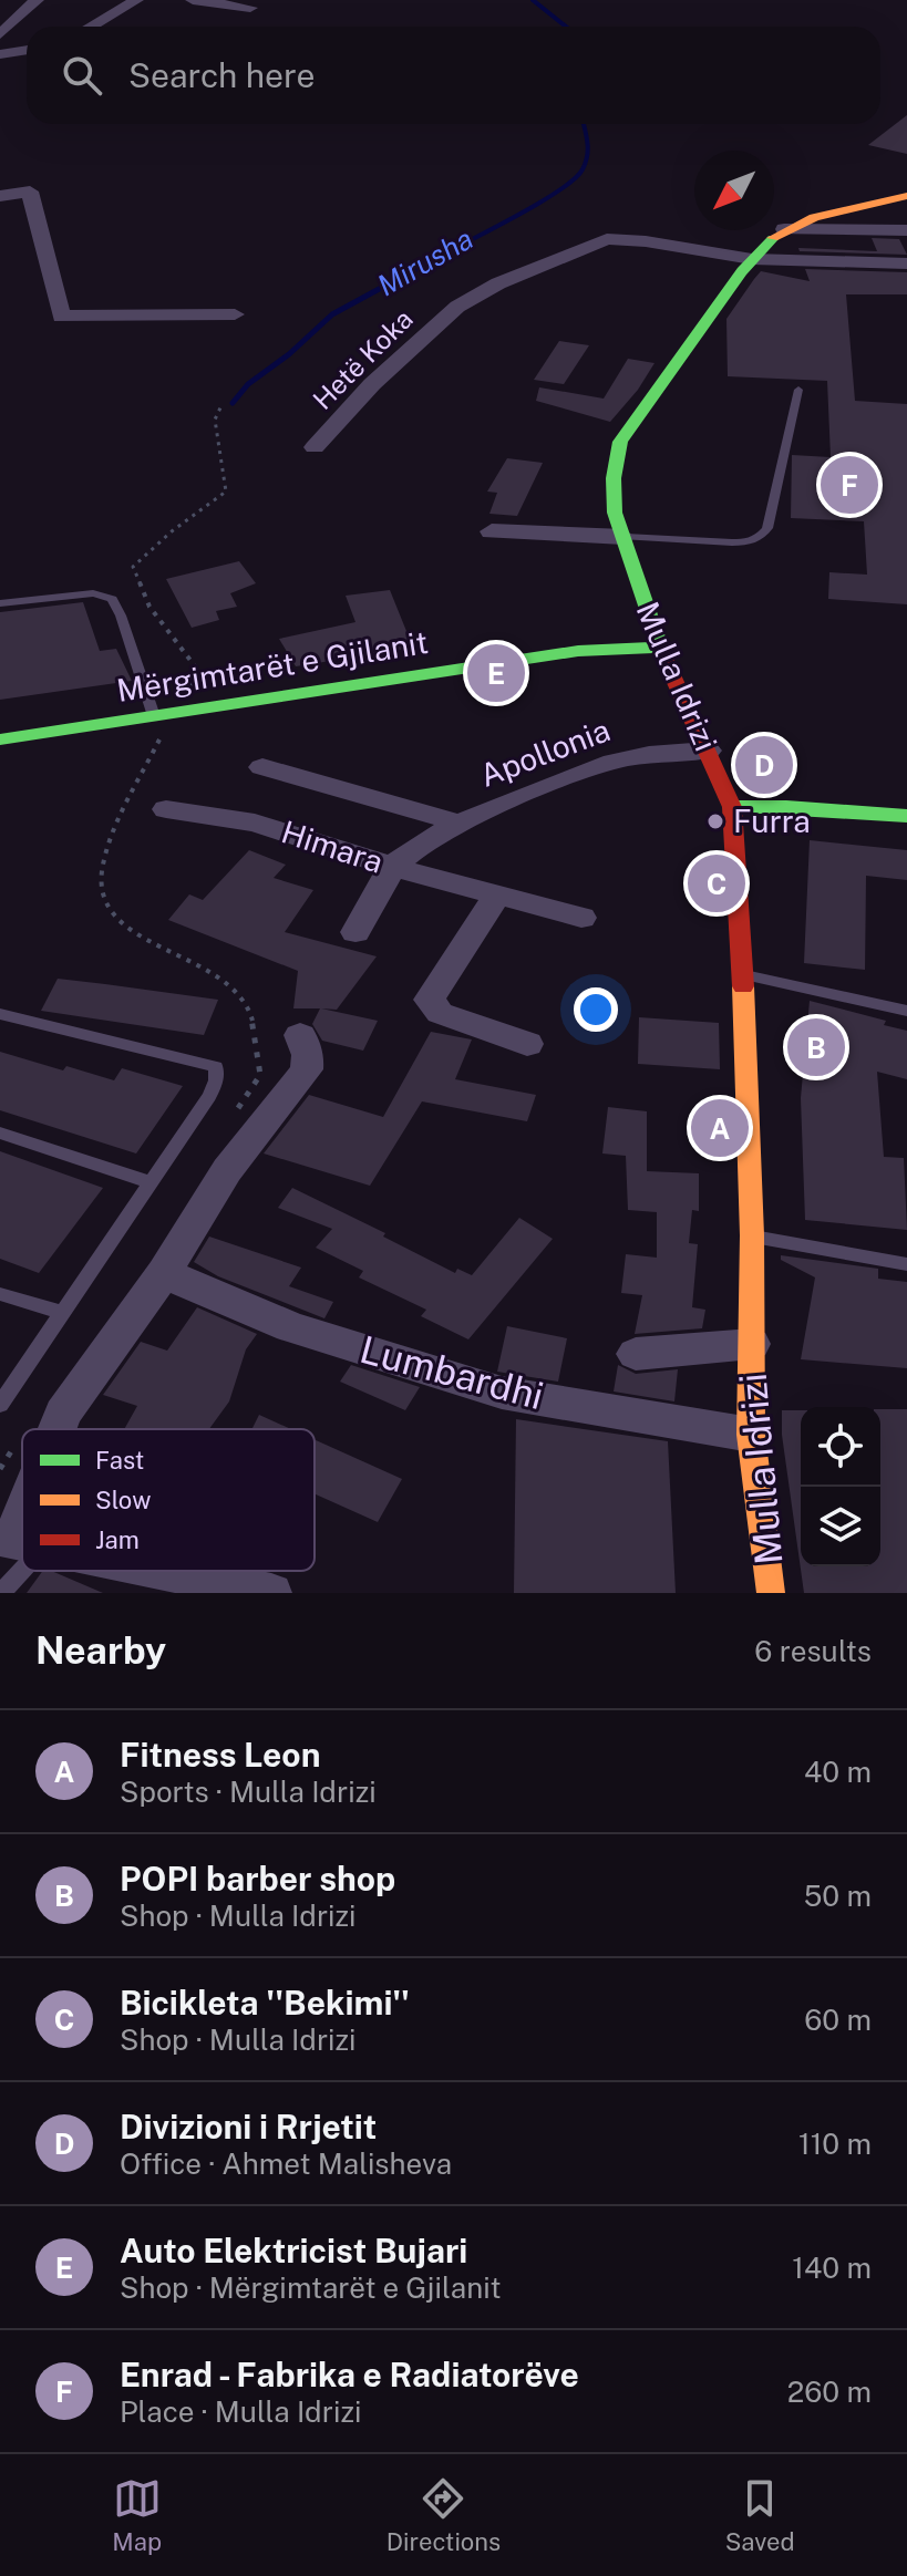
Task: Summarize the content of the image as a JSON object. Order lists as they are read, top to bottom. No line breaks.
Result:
{"streets":{"street":["Hetë Koka","Mërgimtarët e Gjilanit","Mulla Idrizi","Apollonia","Himara","Lumbardhi"]},"crossings":[["Hetë Koka","Mulla Idrizi"],["Mërgimtarët e Gjilanit","Mulla Idrizi"],["Mulla Idrizi","Apollonia"],["Mulla Idrizi","Lumbardhi"],["Apollonia","Himara"]],"water":["Mirusha"],"places":["Furra"],"legend":["Fast","Slow","Jam"],"north":"bottom left","page":{"search":"Search here","pins":["F","E","D","C","B","A"],"heading":["Nearby","6 results"],"list":[{"mark":"A","name":"Fitness Leon","note":"Sports · Mulla Idrizi","value":"40 m"},{"mark":"B","name":"POPI barber shop","note":"Shop · Mulla Idrizi","value":"50 m"},{"mark":"C","name":"Bicikleta ''Bekimi''","note":"Shop · Mulla Idrizi","value":"60 m"},{"mark":"D","name":"Divizioni i Rrjetit","note":"Office · Ahmet Malisheva","value":"110 m"},{"mark":"E","name":"Auto Elektricist Bujari","note":"Shop · Mërgimtarët e Gjilanit","value":"140 m"},{"mark":"F","name":"Enrad - Fabrika e Radiatorëve","note":"Place · Mulla Idrizi","value":"260 m"}],"nav":["Map","Directions","Saved"]}}
